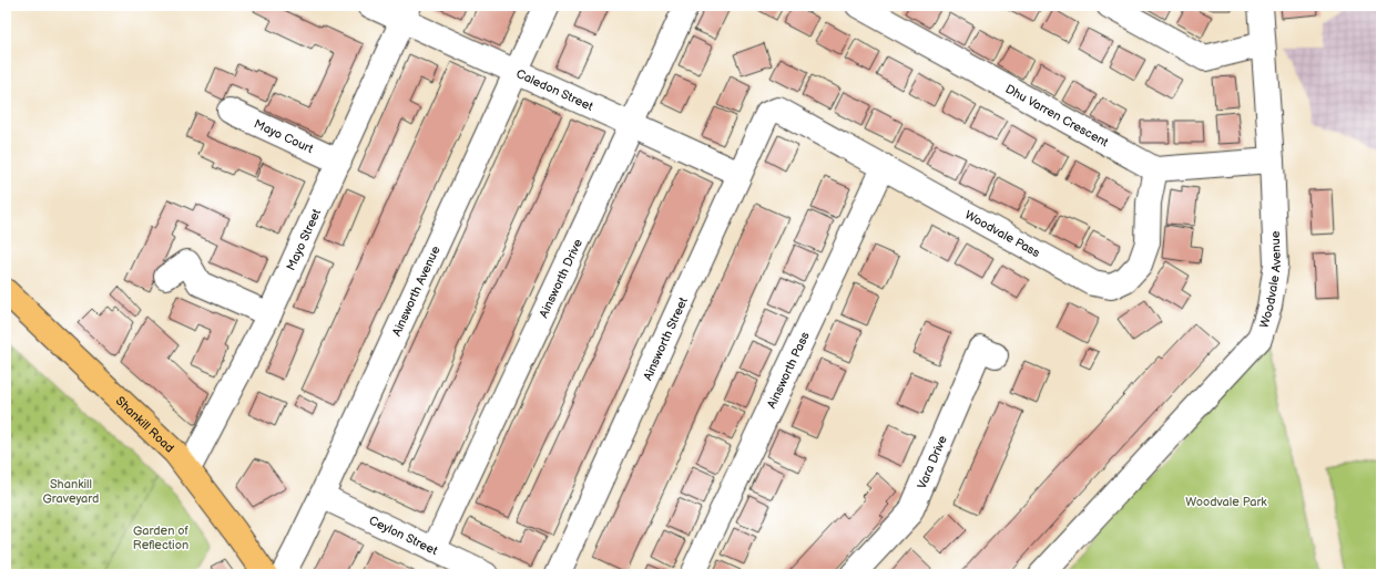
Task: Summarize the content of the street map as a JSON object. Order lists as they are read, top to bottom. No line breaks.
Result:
{"streets":{"main road":["Shankill Road"],"street":["Caledon Street","Dhu Varren Crescent","Mayo Court","Woodvale Pass","Mayo Street","Ainsworth Drive","Woodvale Avenue","Ainsworth Avenue","Ainsworth Street","Ainsworth Pass","Vara Drive","Ceylon Street"]},"crossings":[["Caledon Street","Mayo Street"],["Caledon Street","Ainsworth Drive"],["Caledon Street","Ainsworth Avenue"],["Caledon Street","Ainsworth Street"],["Dhu Varren Crescent","Woodvale Pass"],["Mayo Court","Mayo Street"],["Woodvale Pass","Ainsworth Street"],["Woodvale Pass","Ainsworth Pass"],["Mayo Street","Shankill Road"],["Ainsworth Drive","Ceylon Street"],["Ainsworth Avenue","Ceylon Street"]],"parks":["Shankill Graveyard","Woodvale Park","Garden of Reflection"]}
